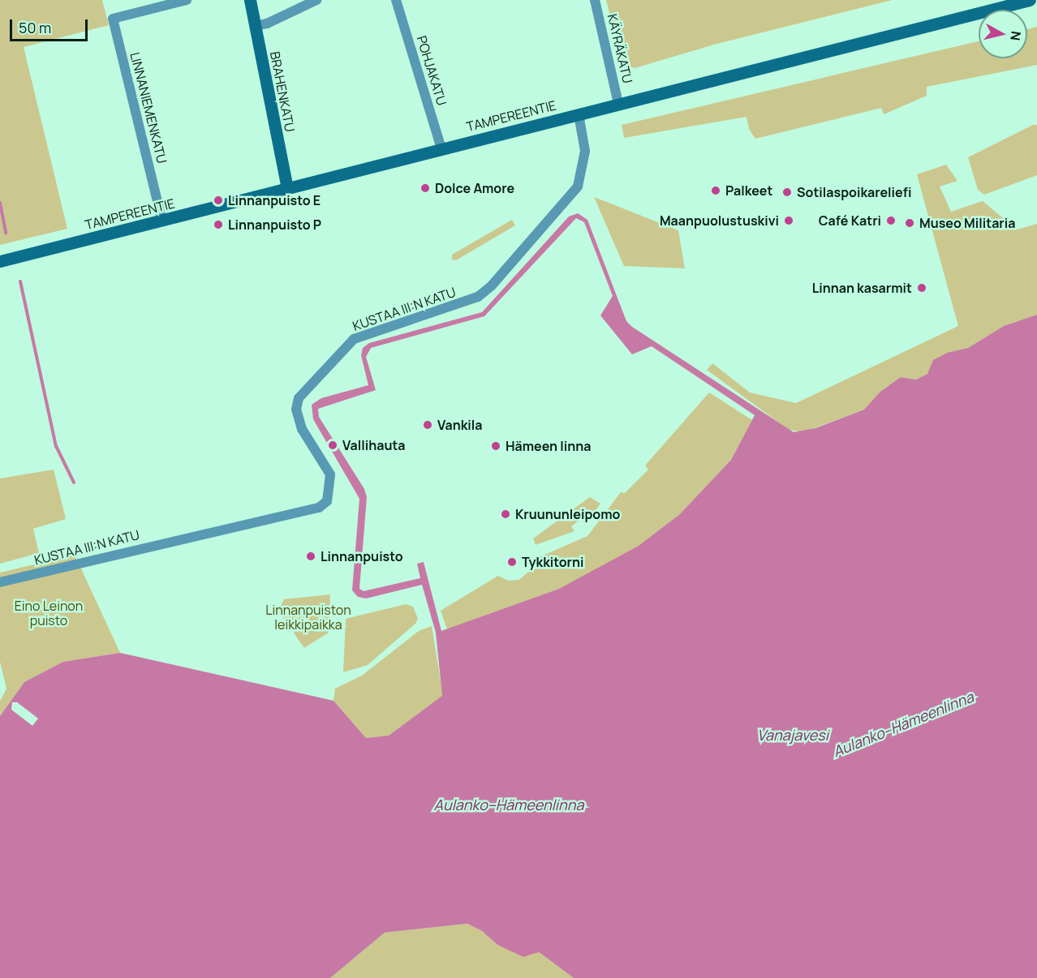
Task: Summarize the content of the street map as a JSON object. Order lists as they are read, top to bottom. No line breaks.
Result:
{"streets":{"main road":["BRAHENKATU","TAMPEREENTIE"],"street":["KÄYRÄKATU","POHJAKATU","LINNANIEMENKATU","KUSTAA III:N KATU"]},"crossings":[["KÄYRÄKATU","TAMPEREENTIE"],["POHJAKATU","TAMPEREENTIE"],["BRAHENKATU","TAMPEREENTIE"],["LINNANIEMENKATU","TAMPEREENTIE"],["TAMPEREENTIE","KUSTAA III:N KATU"]],"water":["Aulanko–Hämeenlinna","Vanajavesi"],"parks":["Eino Leinon puisto","Linnanpuiston leikkipaikka"],"places":["Dolce Amore","Palkeet","Sotilaspoikareliefi","Linnanpuisto E","Maanpuolustuskivi","Café Katri","Museo Militaria","Linnanpuisto P","Linnan kasarmit","Vankila","Vallihauta","Hämeen linna","Kruununleipomo","Linnanpuisto","Tykkitorni"],"scale_bar":"50 m","north":"right"}
